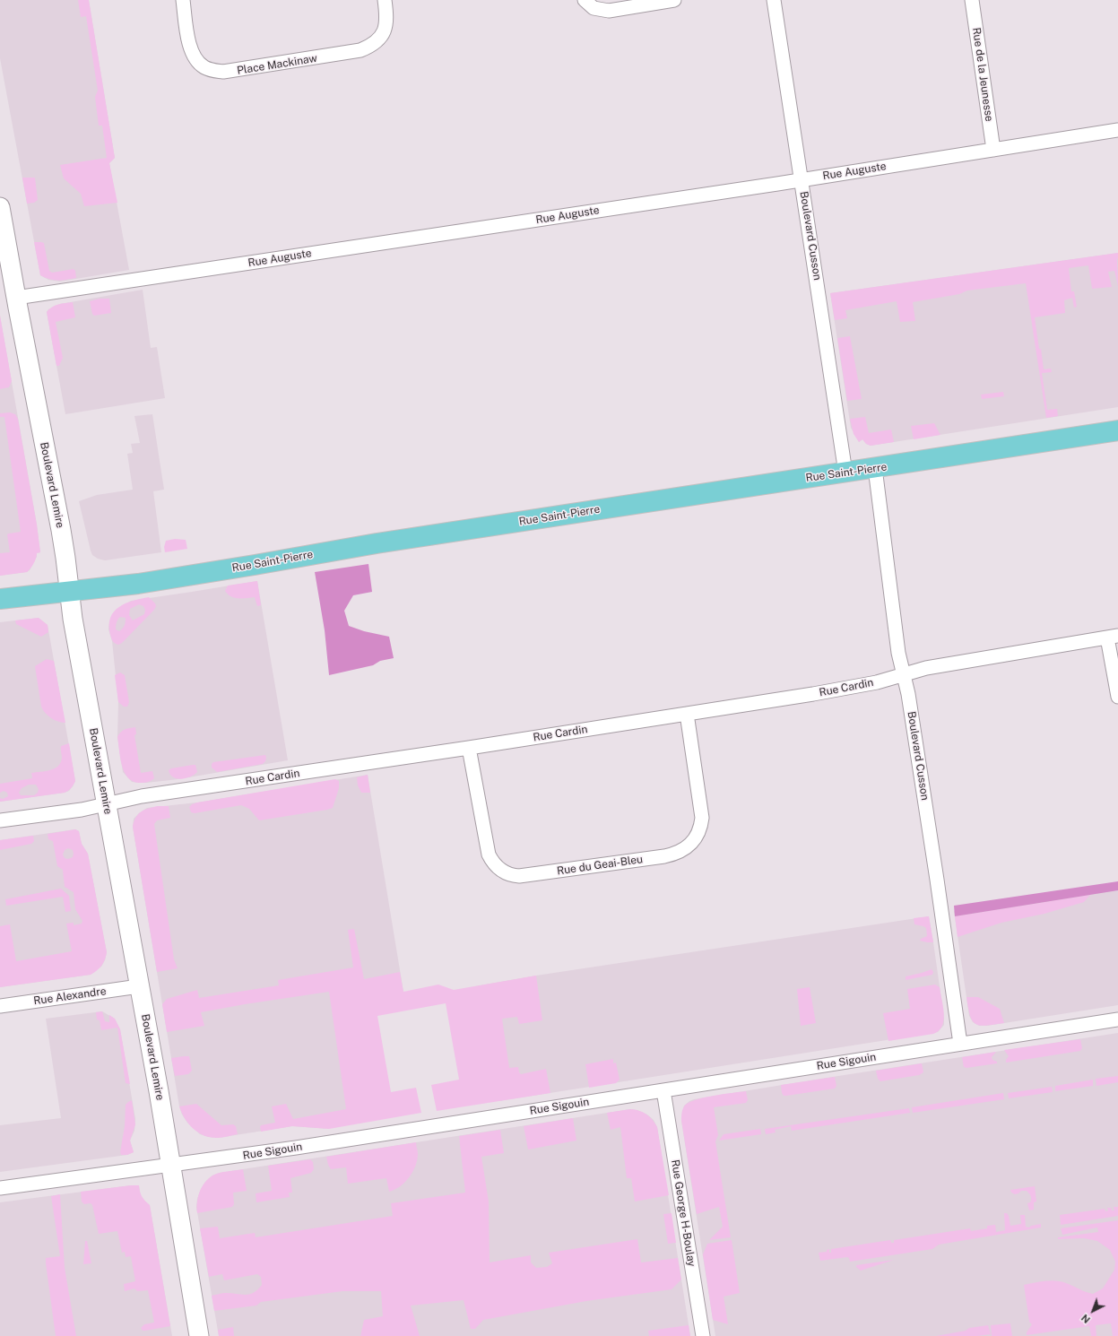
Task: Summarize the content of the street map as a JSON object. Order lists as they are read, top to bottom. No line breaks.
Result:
{"streets":{"main road":["Rue Saint-Pierre","Boulevard Lemire"],"street":["Place Mackinaw","Rue de la Jeunesse","Rue Auguste","Boulevard Cusson","Rue Cardin","Rue du Geai-Bleu","Rue Alexandre","Rue Sigouin","Rue George H-Boulay"]},"crossings":[["Rue de la Jeunesse","Rue Auguste"],["Rue Auguste","Boulevard Cusson"],["Rue Auguste","Boulevard Lemire"],["Boulevard Cusson","Rue Saint-Pierre"],["Boulevard Cusson","Rue Cardin"],["Boulevard Cusson","Rue Sigouin"],["Rue Saint-Pierre","Boulevard Lemire"],["Boulevard Lemire","Rue Cardin"],["Boulevard Lemire","Rue Alexandre"],["Boulevard Lemire","Rue Sigouin"],["Rue Cardin","Rue du Geai-Bleu"],["Rue Sigouin","Rue George H-Boulay"]],"north":"bottom left"}
